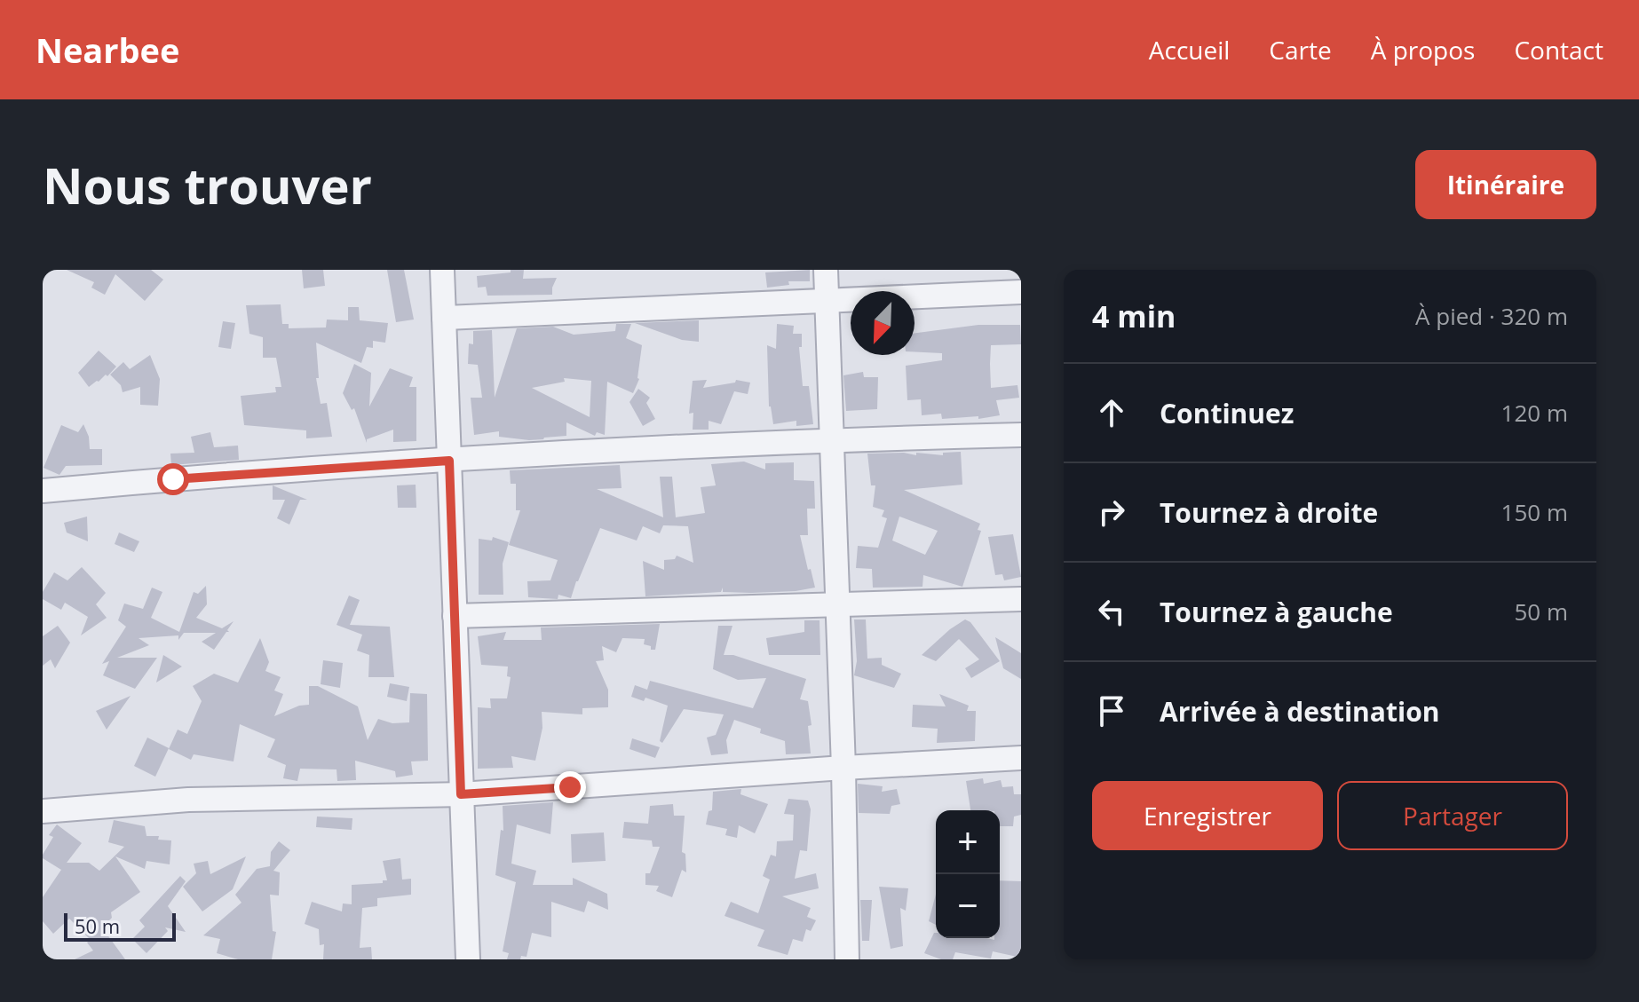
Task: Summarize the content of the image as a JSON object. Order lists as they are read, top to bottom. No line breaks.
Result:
{"scale_bar":"50 m","north":"bottom left","page":{"header":"Nearbee","nav":["Accueil","Carte","À propos","Contact"],"buttons":["Itinéraire",["Enregistrer","Partager"]],"title":"Nous trouver","heading":["4 min","À pied · 320 m"],"list":[["Continuez","120 m"],["Tournez à droite","150 m"],["Tournez à gauche","50 m"],"Arrivée à destination"],"map_buttons":["+","−"],"scale":"50 m"}}
